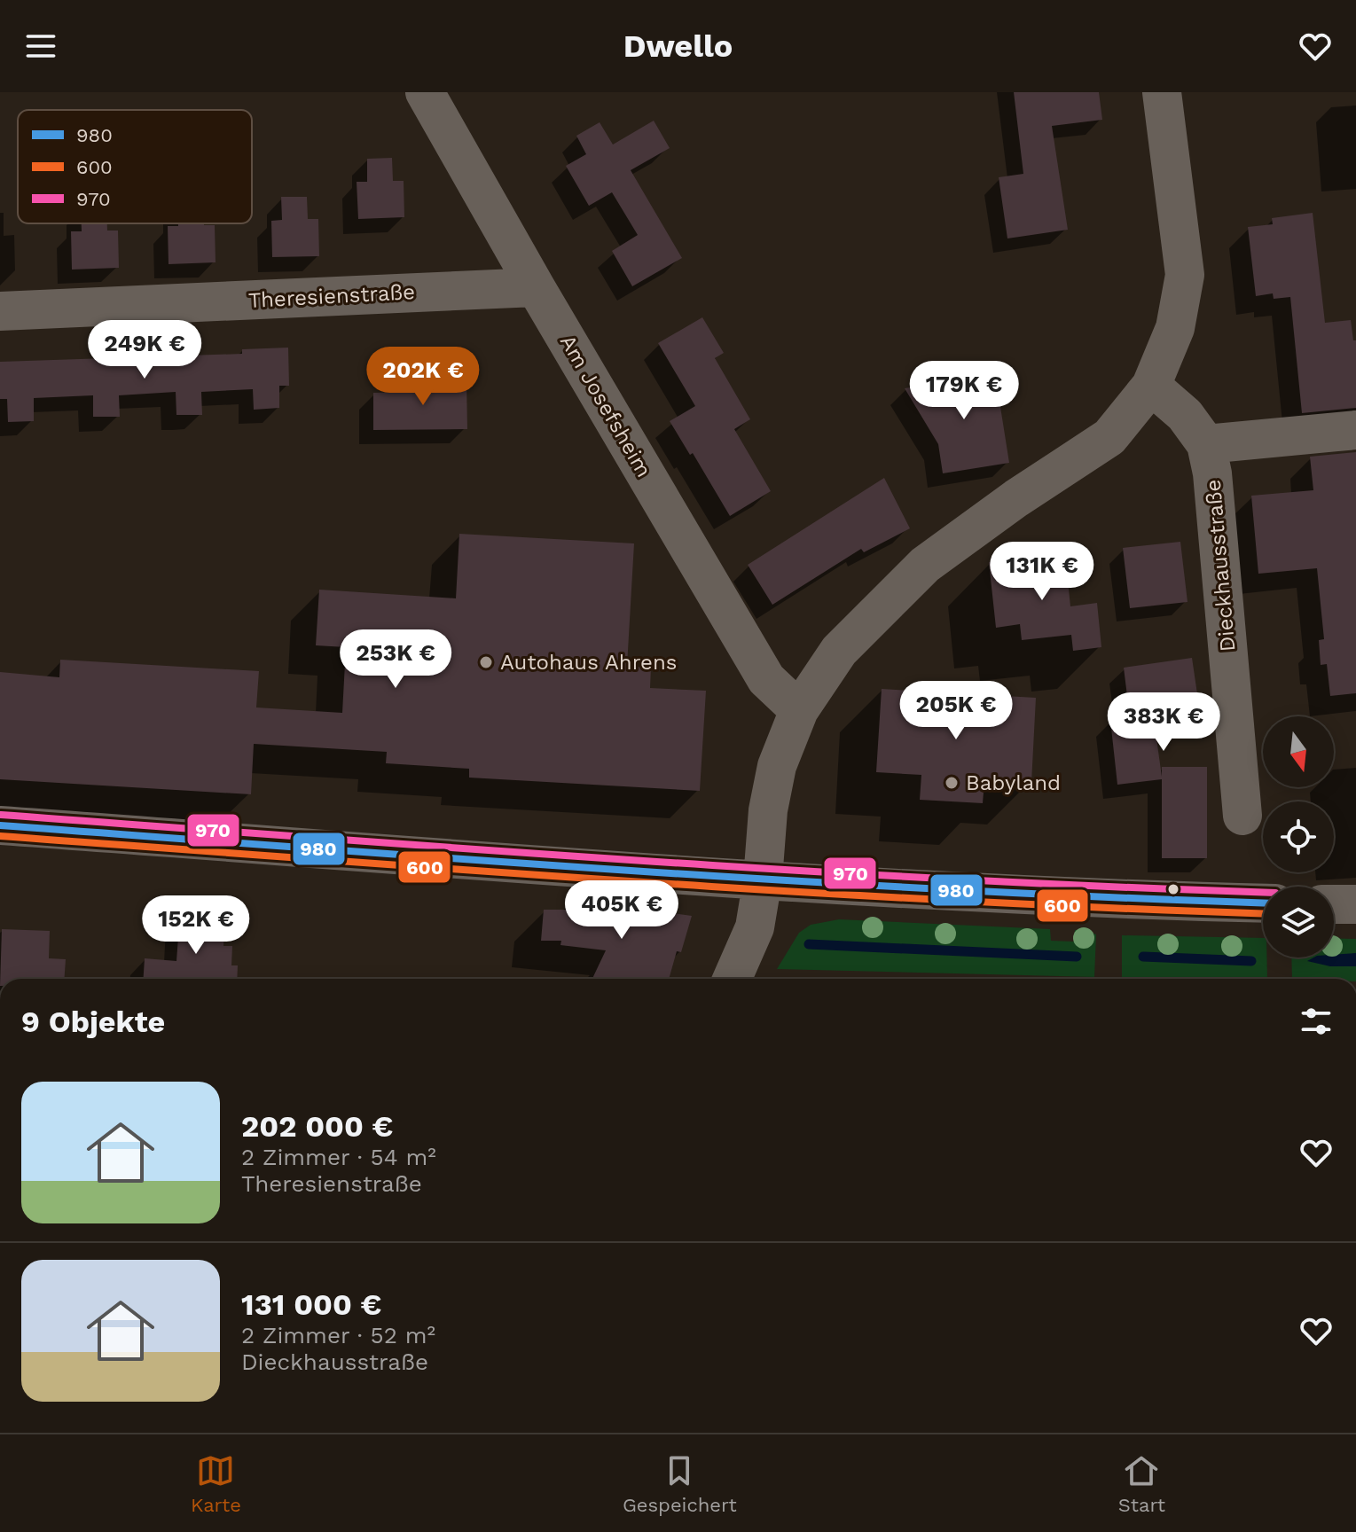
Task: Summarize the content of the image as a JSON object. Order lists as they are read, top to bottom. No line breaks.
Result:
{"streets":{"street":["Theresienstraße","Am Josefsheim","Dieckhausstraße"]},"crossings":[["Theresienstraße","Am Josefsheim"]],"places":["Autohaus Ahrens","Babyland"],"lines":["transit line 970","transit line 980","transit line 600"],"legend":["980","600","970"],"north":"bottom","page":{"header":"Dwello","price":["249K €","202K €","179K €","131K €","253K €","205K €","383K €","405K €","152K €"],"heading":"9 Objekte","list":[{"name":"202 000 €","note":"2 Zimmer · 54 m² · Theresienstraße"},{"name":"131 000 €","note":"2 Zimmer · 52 m² · Dieckhausstraße"}],"tabs":["Karte","Gespeichert","Start"]}}
